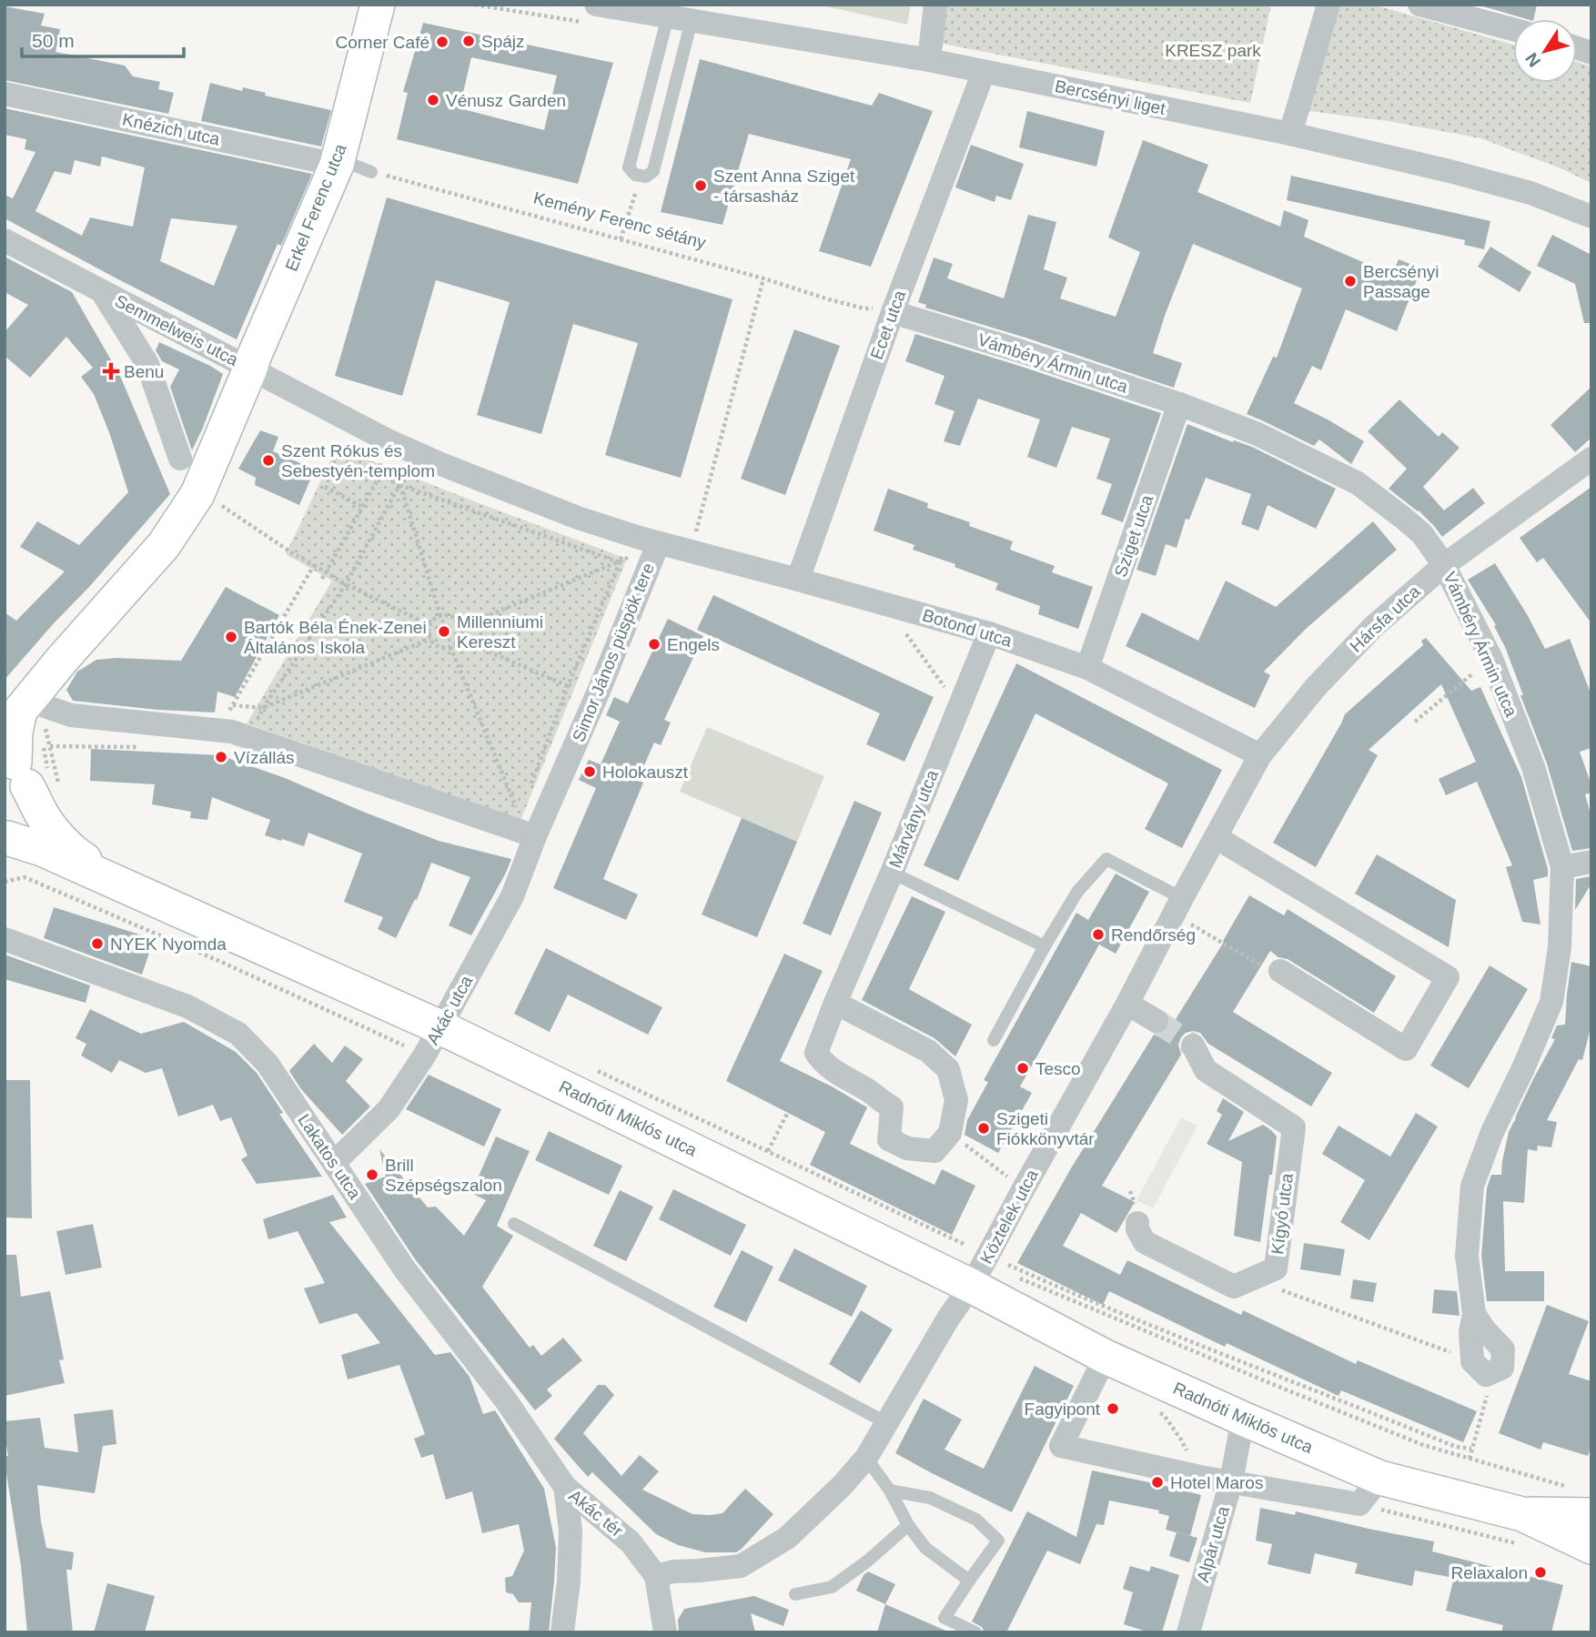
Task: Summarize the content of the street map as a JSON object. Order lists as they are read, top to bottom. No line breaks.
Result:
{"streets":{"street":["Bercsényi liget","Knézich utca","Erkel Ferenc utca","Ecet utca","Semmelweis utca","Vámbéry Ármin utca","Sziget utca","Hársfa utca","Botond utca","Simor János püspök tere","Márvány utca","Akác utca","Radnóti Miklós utca","Lakatos utca","Kígyó utca","Köztelek utca","Akác tér","Alpár utca"],"path":["Kemény Ferenc sétány"]},"crossings":[["Bercsényi liget","Ecet utca"],["Knézich utca","Erkel Ferenc utca"],["Erkel Ferenc utca","Semmelweis utca"],["Erkel Ferenc utca","Simor János püspök tere"],["Kemény Ferenc sétány","Ecet utca"],["Kemény Ferenc sétány","Vámbéry Ármin utca"],["Ecet utca","Vámbéry Ármin utca"],["Ecet utca","Botond utca"],["Semmelweis utca","Simor János püspök tere"],["Vámbéry Ármin utca","Sziget utca"],["Vámbéry Ármin utca","Hársfa utca"],["Sziget utca","Botond utca"],["Hársfa utca","Botond utca"],["Hársfa utca","Köztelek utca"],["Botond utca","Simor János püspök tere"],["Botond utca","Márvány utca"],["Botond utca","Köztelek utca"],["Simor János püspök tere","Akác utca"],["Akác utca","Radnóti Miklós utca"],["Akác utca","Lakatos utca"],["Radnóti Miklós utca","Köztelek utca"],["Radnóti Miklós utca","Alpár utca"],["Lakatos utca","Akác tér"],["Köztelek utca","Akác tér"]],"parks":["KRESZ park"],"places":{"other":["Spájz","Corner Café","Vénusz Garden","Szent Anna Sziget - társasház","Bercsényi Passage","Szent Rókus és Sebestyén-templom","Millenniumi Kereszt","Bartók Béla Ének-Zenei Általános Iskola","Engels","Vízállás","Holokauszt","Rendőrség","NYEK Nyomda","Tesco","Szigeti Fiókkönyvtár","Brill Szépségszalon","Fagyipont","Hotel Maros","Relaxalon"],"health":["Benu"]},"scale_bar":"50 m","north":"bottom left"}
